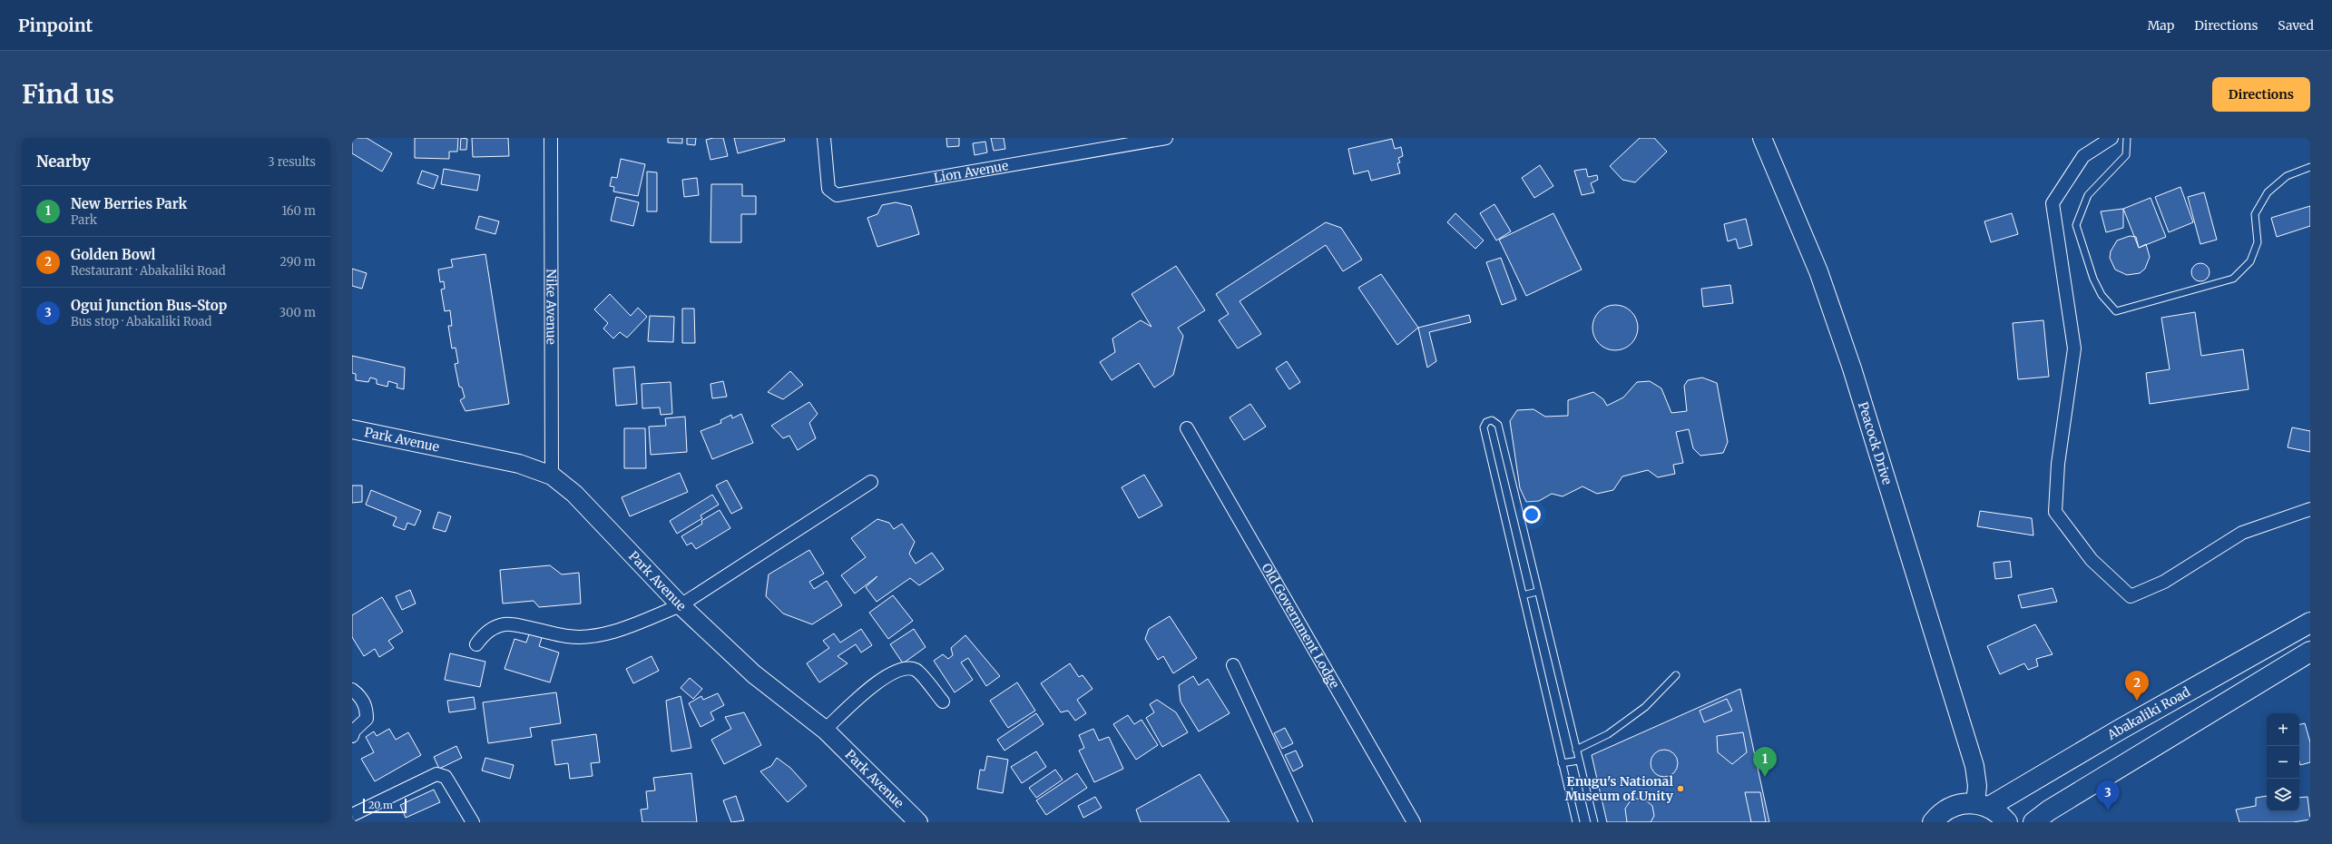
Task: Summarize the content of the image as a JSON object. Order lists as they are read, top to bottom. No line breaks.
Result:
{"streets":{"main road":["Abakaliki Road"],"street":["Lion Avenue","Nike Avenue","Park Avenue","Peacock Drive","Old Government Lodge"]},"crossings":[["Nike Avenue","Park Avenue"],["Peacock Drive","Abakaliki Road"]],"places":["Enugu's National Museum of Unity"],"scale_bar":"20 m","page":{"header":"Pinpoint","nav":["Map","Directions","Saved"],"buttons":"Directions","title":"Find us","heading":["Nearby","3 results"],"list":[{"mark":"1","name":"New Berries Park","note":"Park","value":"160 m"},{"mark":"2","name":"Golden Bowl","note":"Restaurant · Abakaliki Road","value":"290 m"},{"mark":"3","name":"Ogui Junction Bus-Stop","note":"Bus stop · Abakaliki Road","value":"300 m"}],"pins":["2","1","3"],"map_buttons":["+","−"],"scale":"20 m"}}
